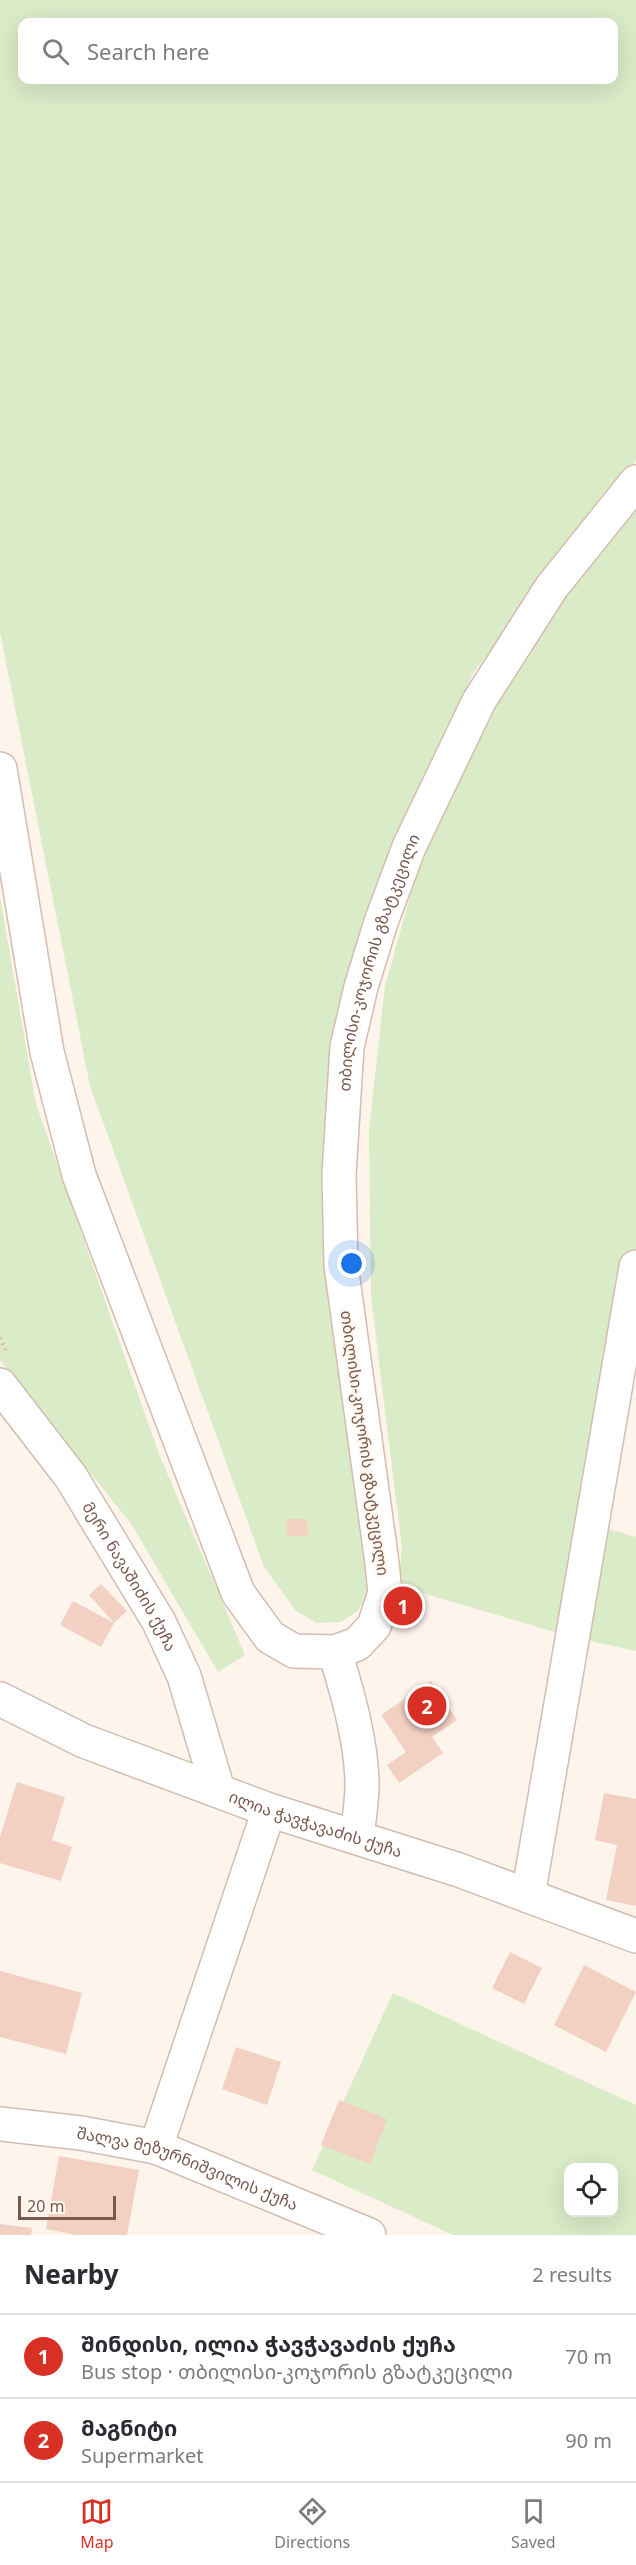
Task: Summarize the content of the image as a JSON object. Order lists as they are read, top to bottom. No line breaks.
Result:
{"streets":{"street":["თბილისი-კოჯორის გზატკეცილი","მერი ნავაშიძის ქუჩა","ილია ჭავჭავაძის ქუჩა","შალვა მეზურნიშვილის ქუჩა"]},"crossings":[["მერი ნავაშიძის ქუჩა","ილია ჭავჭავაძის ქუჩა"]],"scale_bar":"20 m","page":{"search":"Search here","pins":["1","2"],"scale":"20 m","heading":["Nearby","2 results"],"list":[{"mark":"1","name":"შინდისი, ილია ჭავჭავაძის ქუჩა","note":"Bus stop · თბილისი-კოჯორის გზატკეცილი","value":"70 m"},{"mark":"2","name":"მაგნიტი","note":"Supermarket","value":"90 m"}],"nav":["Map","Directions","Saved"]}}
